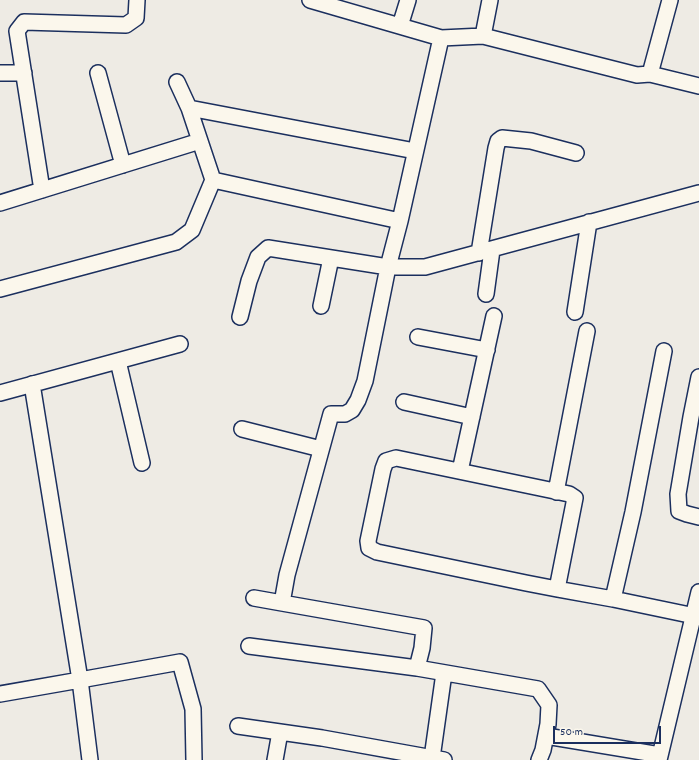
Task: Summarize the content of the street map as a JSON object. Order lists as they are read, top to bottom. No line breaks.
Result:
{"scale_bar":"50 m"}
